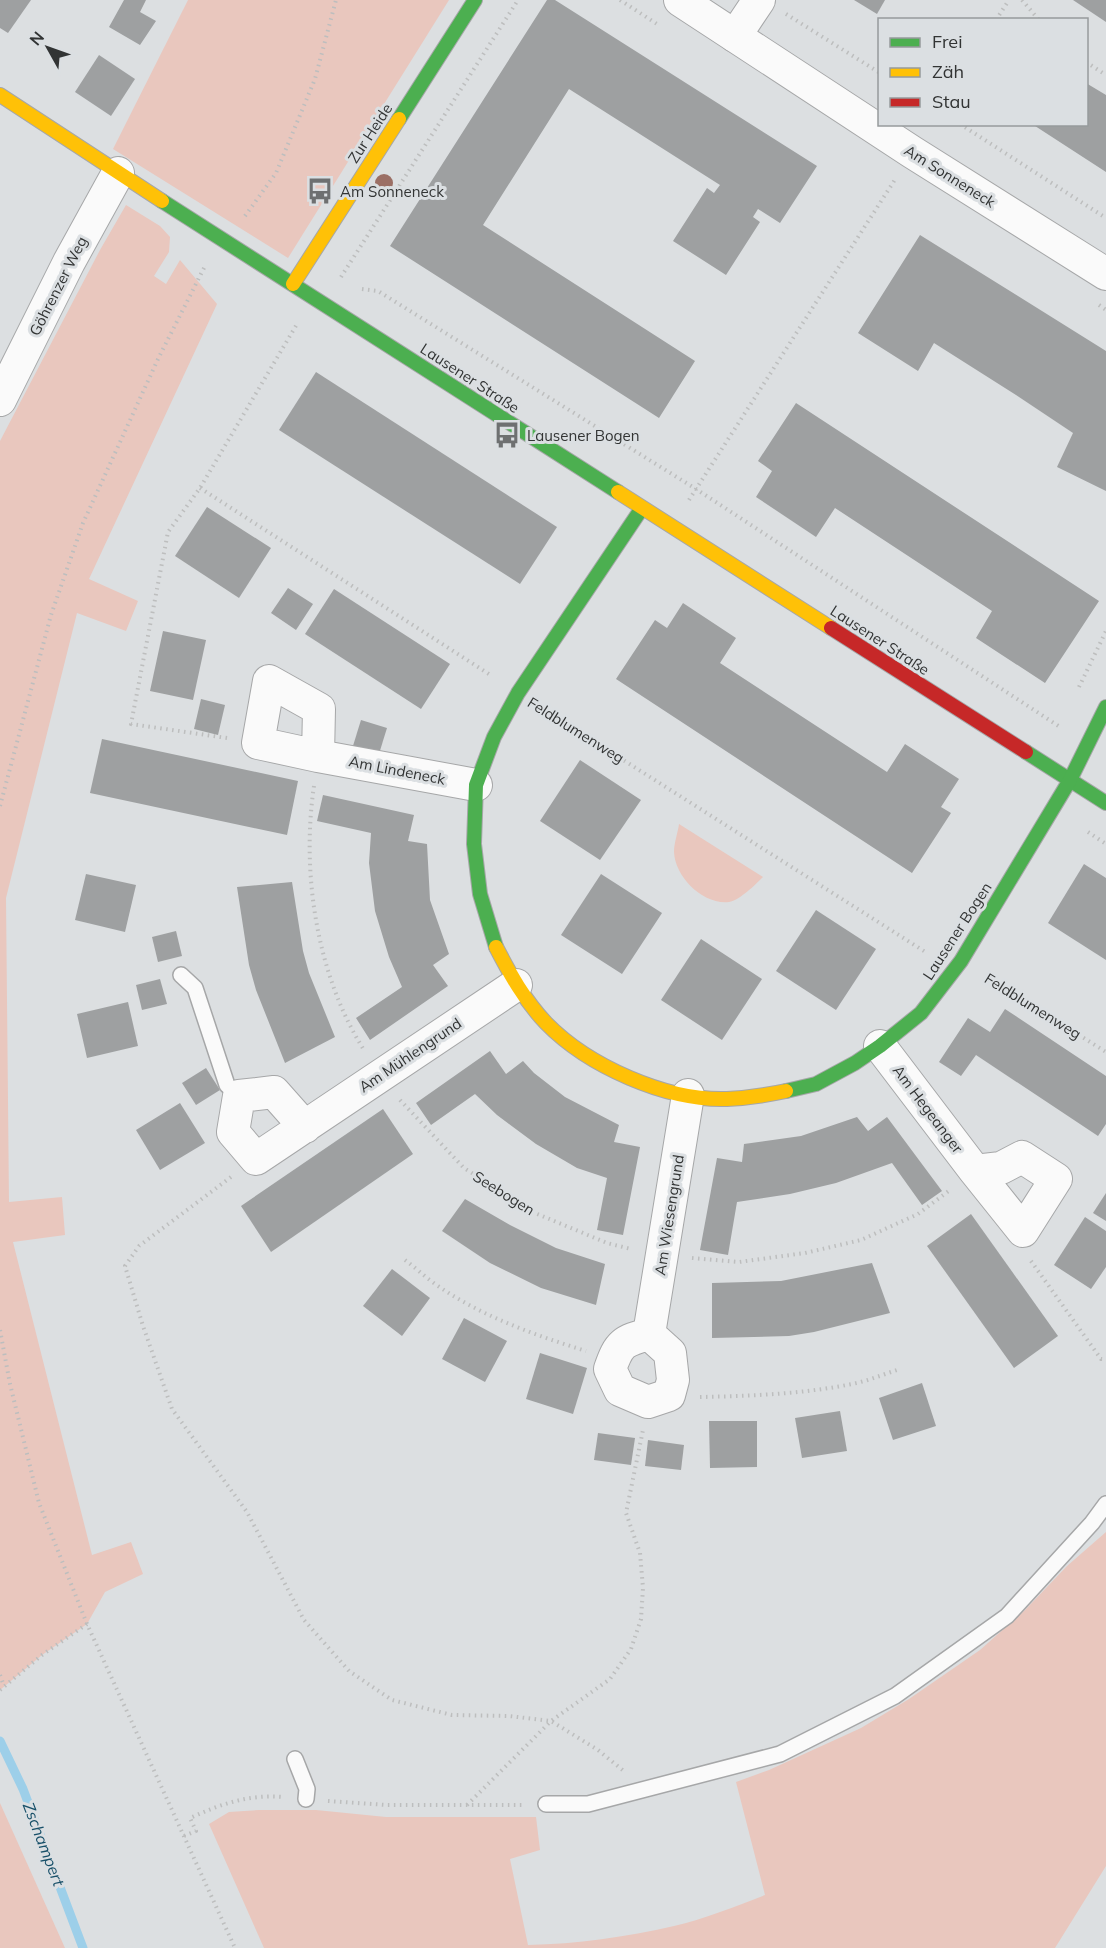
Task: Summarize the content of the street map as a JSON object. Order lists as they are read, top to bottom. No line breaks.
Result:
{"streets":{"street":["Zur Heide","Am Sonneneck","Göhrenzer Weg","Lausener Straße","Am Lindeneck","Lausener Bogen","Am Mühlengrund","Am Hegeanger","Am Wiesengrund"],"path":["Feldblumenweg","Seebogen"]},"crossings":[["Zur Heide","Lausener Straße"],["Göhrenzer Weg","Lausener Straße"],["Lausener Straße","Lausener Bogen"],["Feldblumenweg","Lausener Bogen"],["Am Lindeneck","Lausener Bogen"],["Am Lindeneck","Seebogen"],["Lausener Bogen","Am Mühlengrund"],["Lausener Bogen","Am Hegeanger"],["Lausener Bogen","Am Wiesengrund"],["Am Mühlengrund","Seebogen"],["Am Hegeanger","Seebogen"],["Seebogen","Am Wiesengrund"]],"water":["Zschampert"],"places":{"bus stop":["Am Sonneneck","Lausener Bogen"]},"legend":["Frei","Zäh","Stau"],"north":"top left"}
